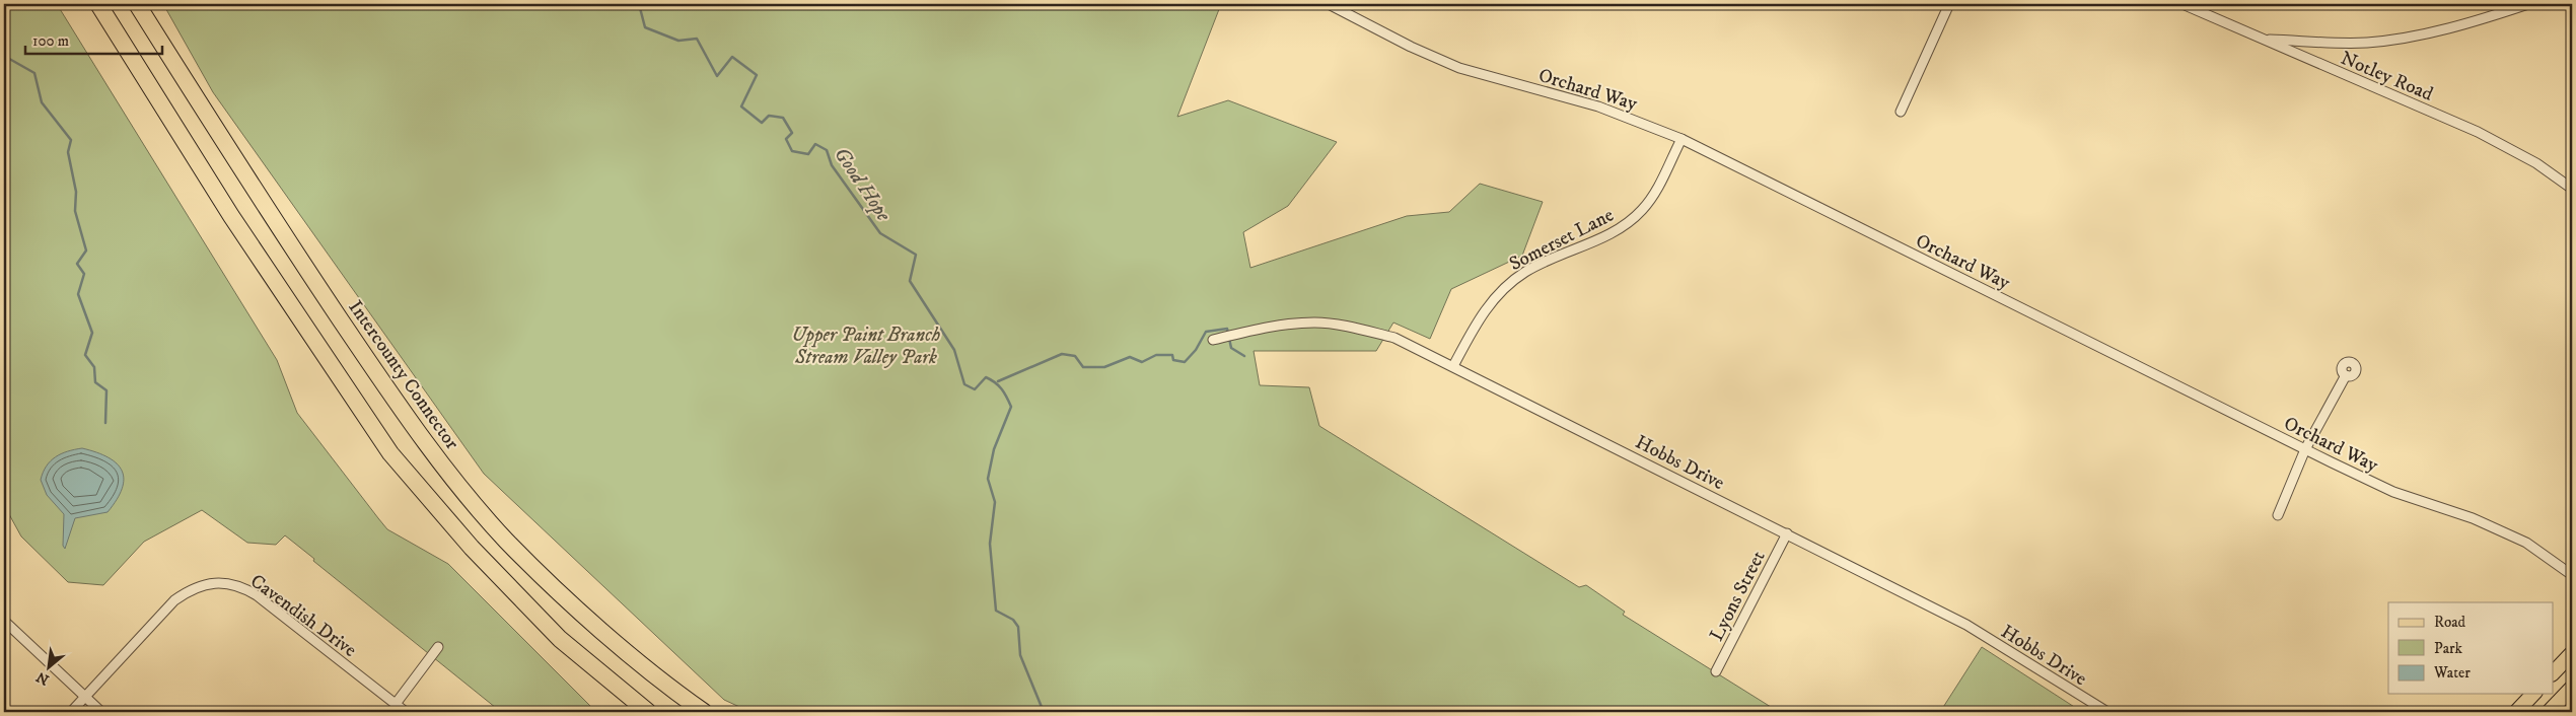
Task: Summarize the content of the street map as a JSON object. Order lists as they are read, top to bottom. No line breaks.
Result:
{"streets":{"highway":["Intercounty Connector"],"street":["Notley Road","Orchard Way","Somerset Lane","Hobbs Drive","Lyons Street","Cavendish Drive"]},"crossings":[["Orchard Way","Somerset Lane"],["Somerset Lane","Hobbs Drive"],["Hobbs Drive","Lyons Street"]],"water":["Good Hope"],"parks":["Upper Paint Branch Stream Valley Park"],"legend":["Road","Park","Water"],"scale_bar":"100 m","north":"bottom left"}
